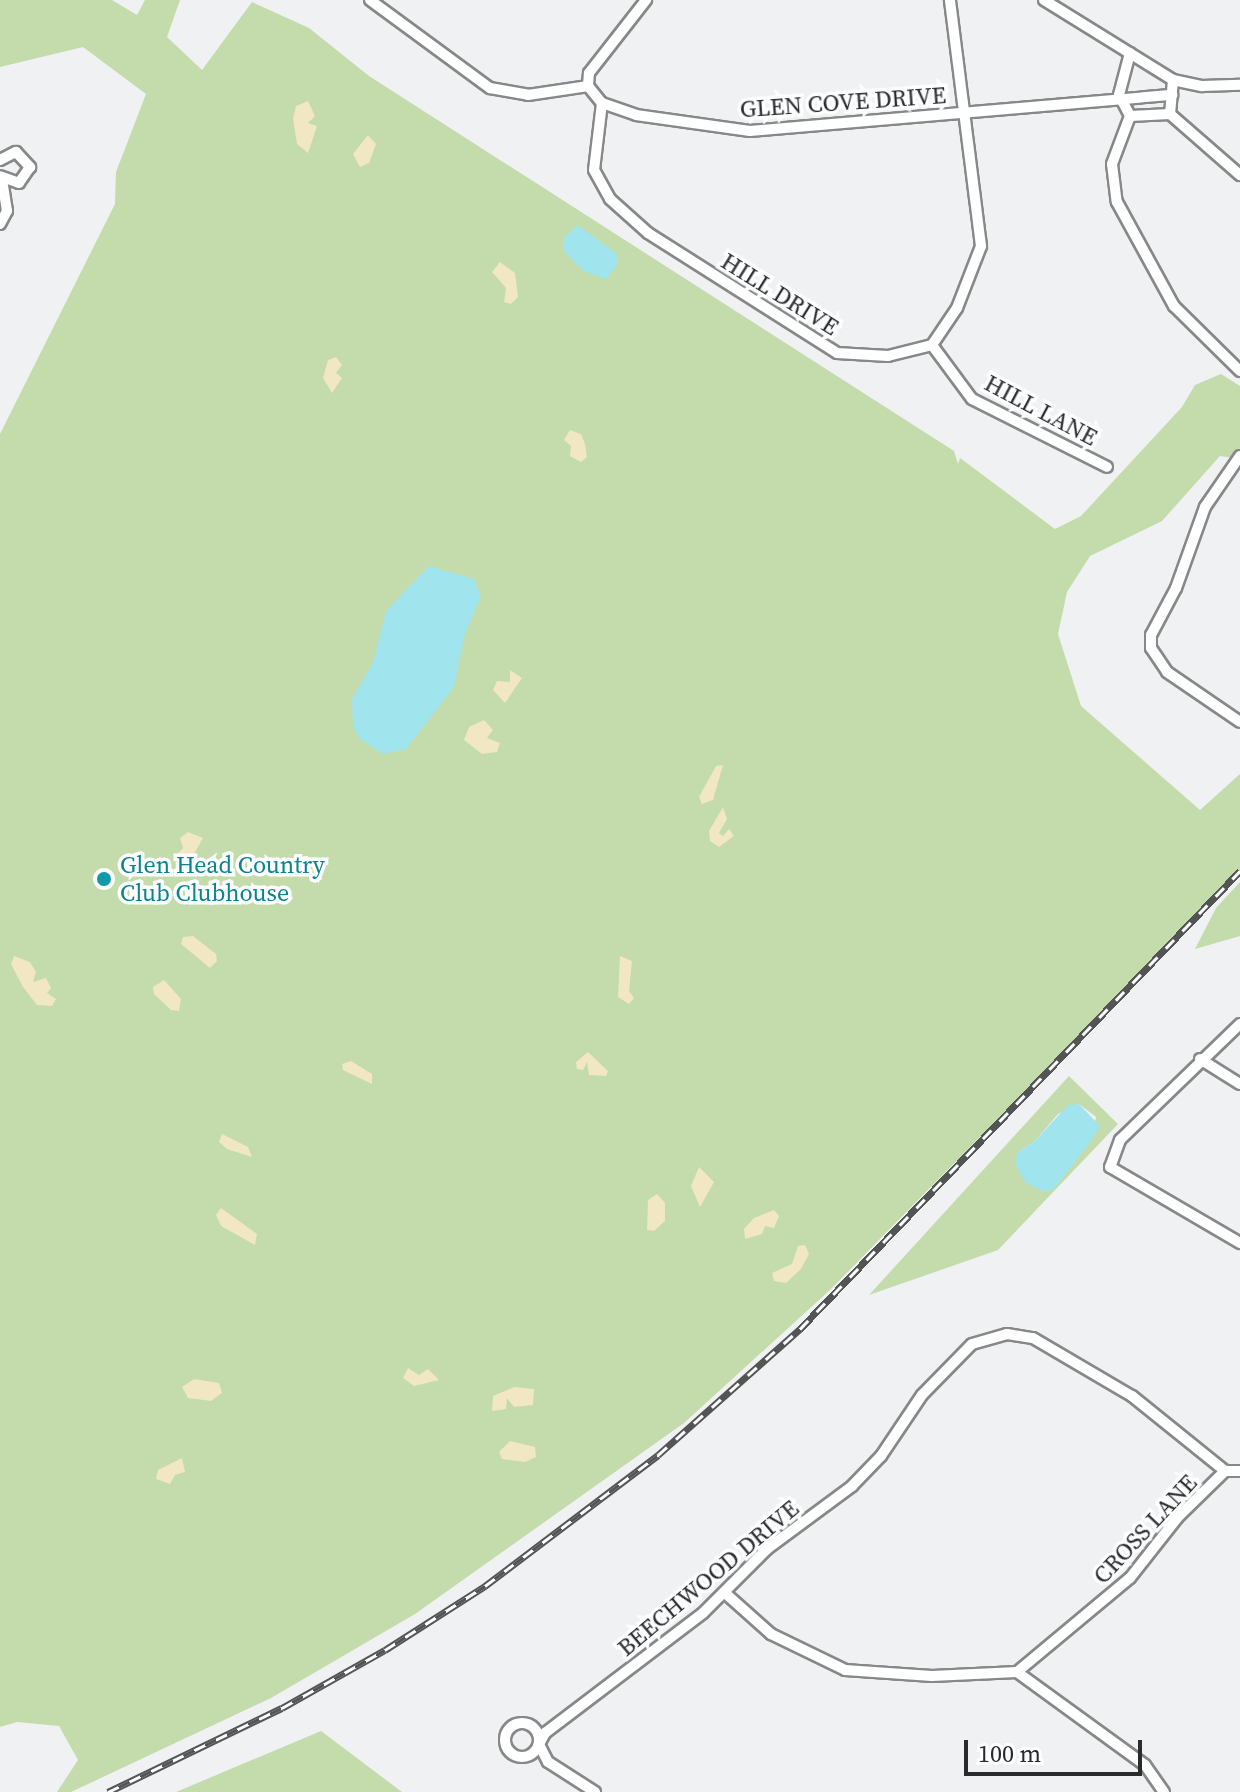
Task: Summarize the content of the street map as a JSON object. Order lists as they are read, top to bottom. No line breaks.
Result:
{"streets":{"street":["GLEN COVE DRIVE","HILL DRIVE","HILL LANE","CROSS LANE","BEECHWOOD DRIVE"]},"crossings":[["GLEN COVE DRIVE","HILL DRIVE"],["HILL DRIVE","HILL LANE"],["CROSS LANE","BEECHWOOD DRIVE"]],"places":["Glen Head Country Club Clubhouse"],"scale_bar":"100 m"}
